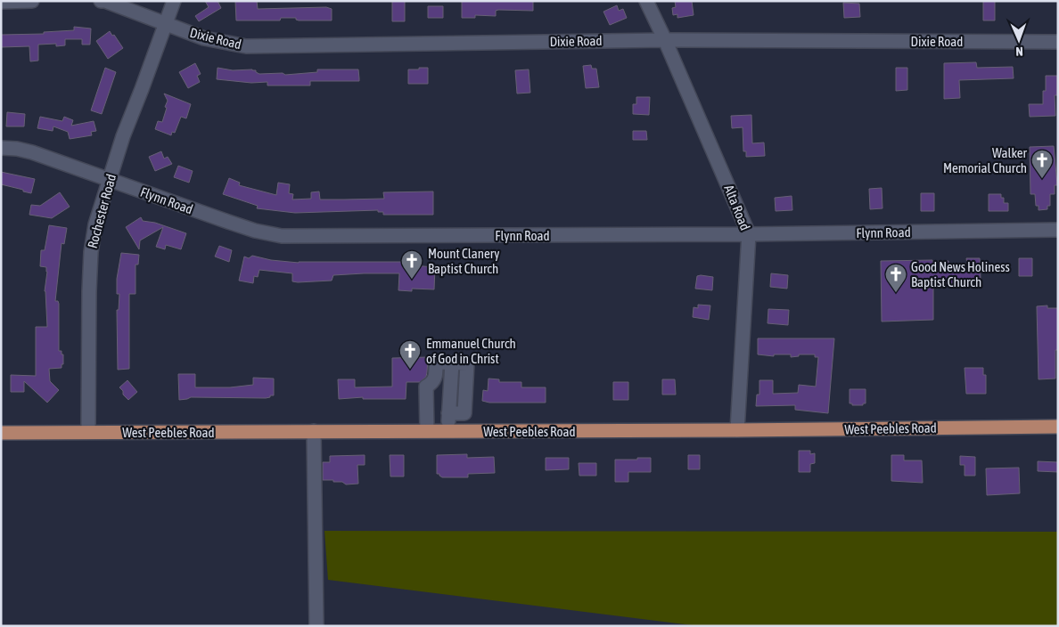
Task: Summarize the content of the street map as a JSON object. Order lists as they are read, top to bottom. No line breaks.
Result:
{"streets":{"main road":["West Peebles Road"],"street":["Dixie Road","Flynn Road","Alta Road","Rochester Road"]},"crossings":[["Dixie Road","Alta Road"],["Dixie Road","Rochester Road"],["Flynn Road","Alta Road"],["Flynn Road","Rochester Road"],["Alta Road","West Peebles Road"],["Rochester Road","West Peebles Road"]],"places":{"church":["Walker Memorial Church","Mount Clanery Baptist Church","Good News Holiness Baptist Church","Emmanuel Church of God in Christ"]},"north":"bottom"}
